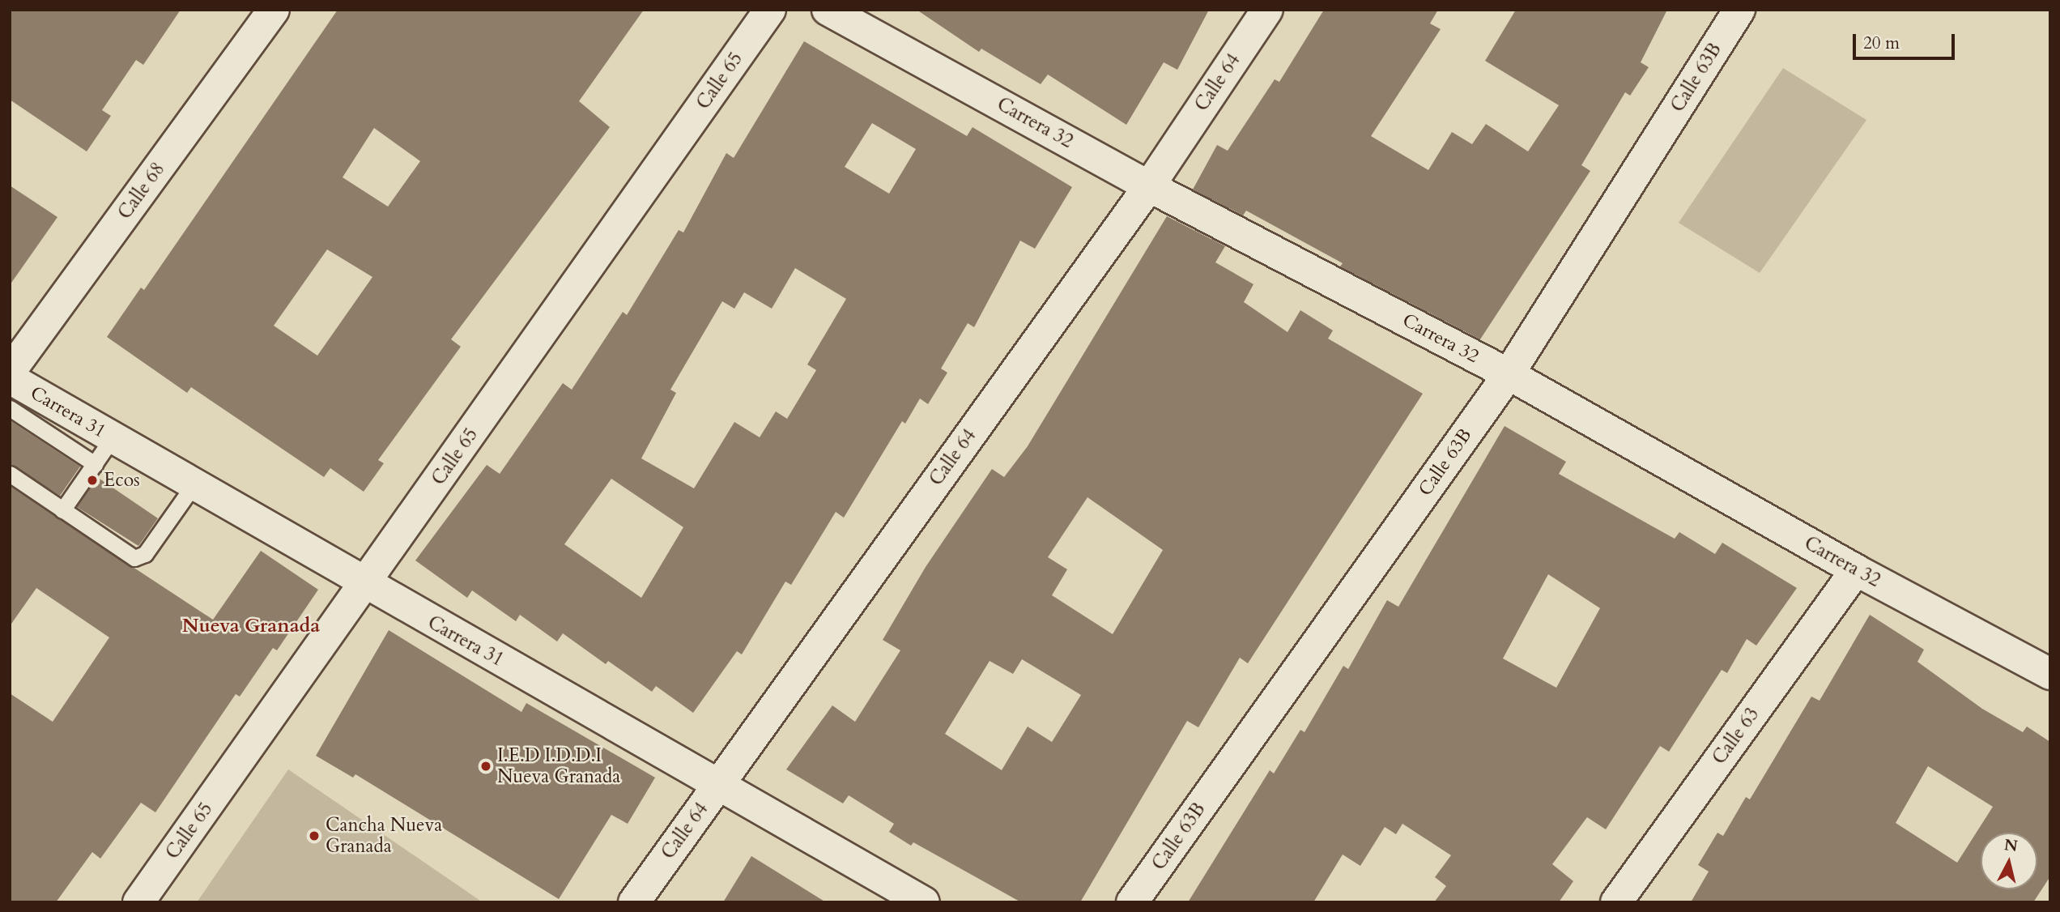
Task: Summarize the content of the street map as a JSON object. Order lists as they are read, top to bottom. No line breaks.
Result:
{"streets":{"street":["Calle 63B","Calle 65","Calle 64","Carrera 32","Calle 68","Carrera 31","Calle 63"]},"crossings":[["Calle 63B","Carrera 32"],["Calle 65","Carrera 31"],["Calle 64","Carrera 32"],["Calle 64","Carrera 31"],["Carrera 32","Calle 63"]],"districts":["Nueva Granada"],"places":["Ecos","I.E.D I.D.D.I Nueva Granada","Cancha Nueva Granada"],"scale_bar":"20 m","north":"top"}
